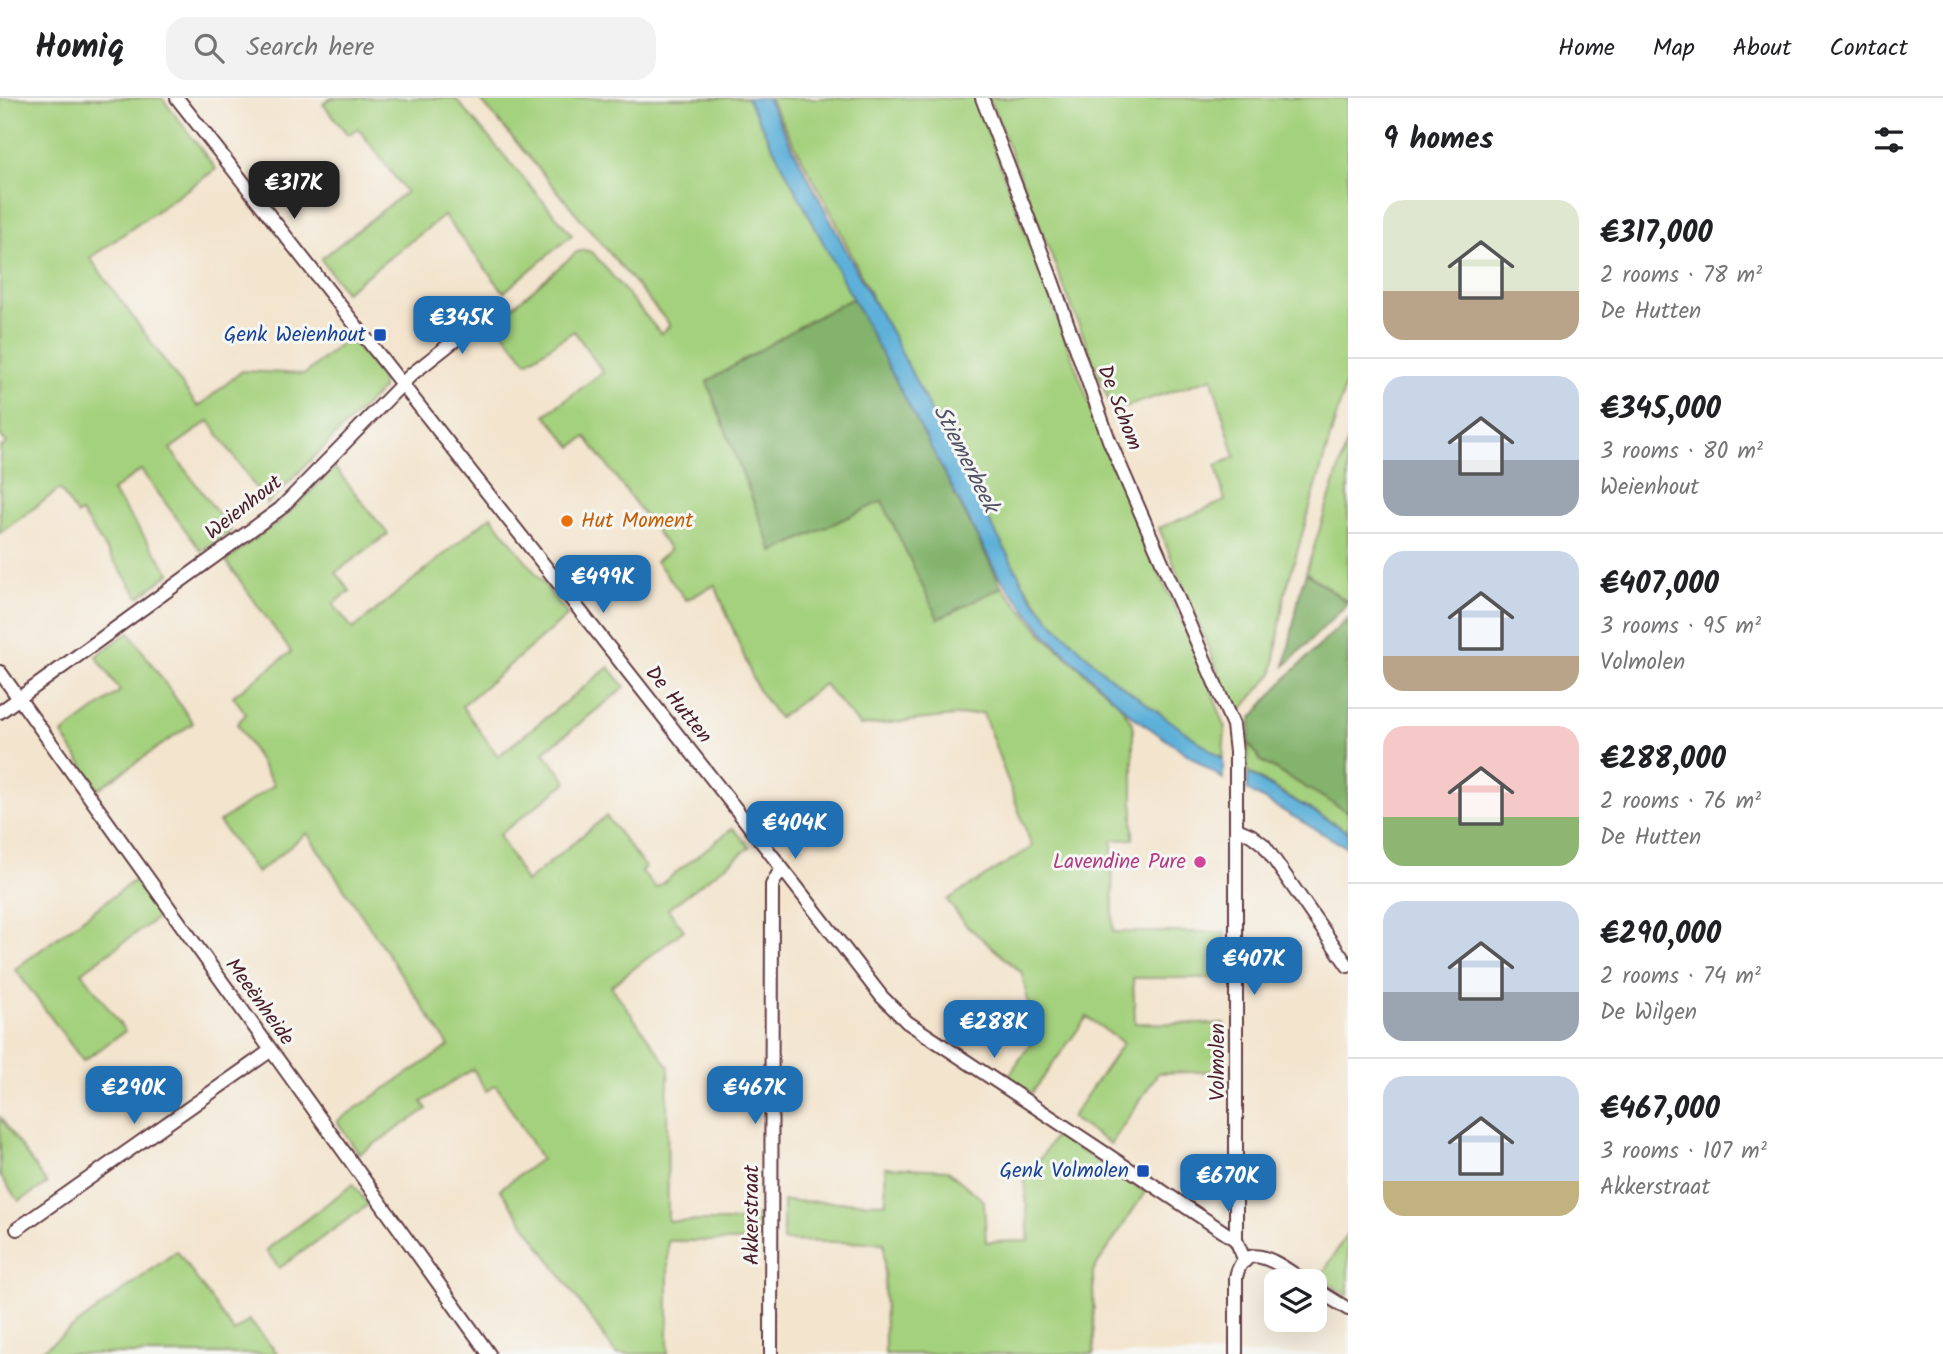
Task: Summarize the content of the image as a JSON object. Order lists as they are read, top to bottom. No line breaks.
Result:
{"streets":{"street":["De Schom","Weienhout","De Hutten","Meeënheide","Volmolen","Akkerstraat"]},"crossings":[["De Schom","Volmolen"],["Weienhout","De Hutten"],["Weienhout","Meeënheide"],["De Hutten","Volmolen"],["De Hutten","Akkerstraat"]],"water":["Stiemerbeek"],"places":{"transit":["Genk Weienhout","Genk Volmolen"],"other":["Hut Moment","Lavendine Pure"]},"page":{"header":"Homiq","search":"Search here","nav":["Home","Map","About","Contact"],"heading":"9 homes","price":["€317K","€345K","€499K","€404K","€407K","€288K","€290K","€467K","€670K"],"list":[{"name":"€317,000","note":"2 rooms · 78 m² · De Hutten"},{"name":"€345,000","note":"3 rooms · 80 m² · Weienhout"},{"name":"€407,000","note":"3 rooms · 95 m² · Volmolen"},{"name":"€288,000","note":"2 rooms · 76 m² · De Hutten"},{"name":"€290,000","note":"2 rooms · 74 m² · De Wilgen"},{"name":"€467,000","note":"3 rooms · 107 m² · Akkerstraat"}]}}
